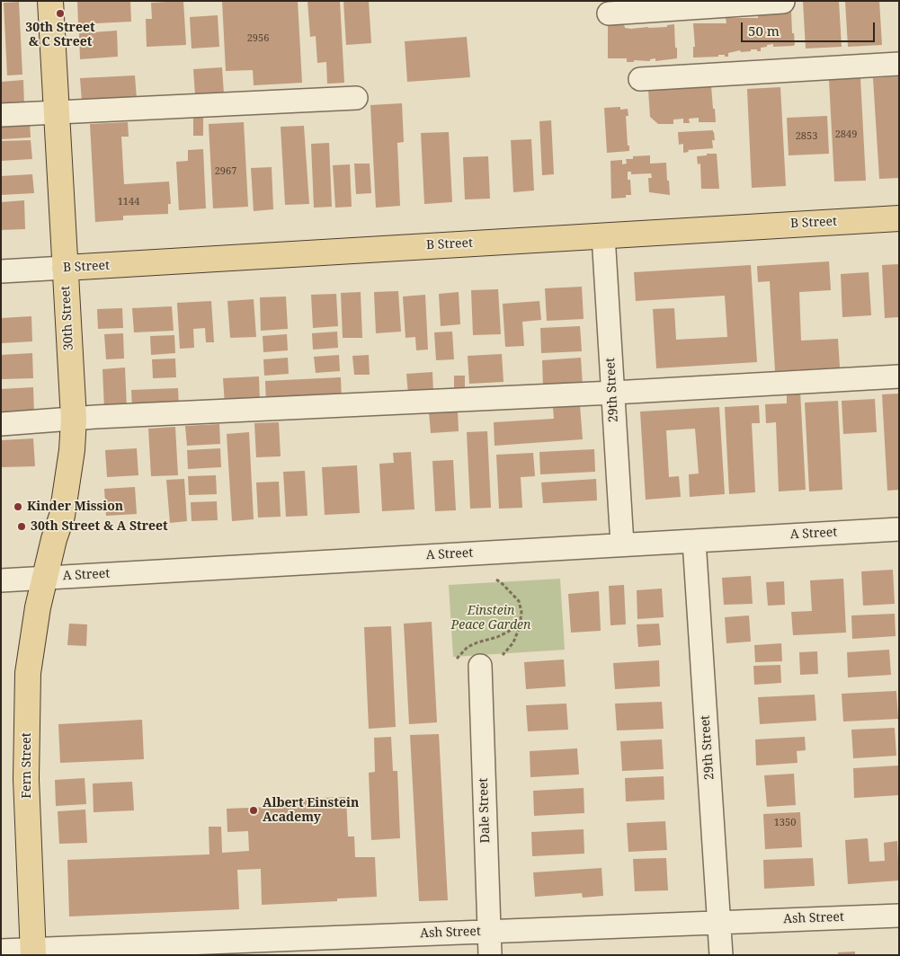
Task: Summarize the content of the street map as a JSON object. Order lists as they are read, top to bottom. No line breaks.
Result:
{"streets":{"main road":["B Street","30th Street","Fern Street"],"street":["29th Street","A Street","Dale Street","Ash Street"]},"crossings":[["B Street","30th Street"],["B Street","29th Street"],["30th Street","A Street"],["30th Street","Fern Street"],["29th Street","A Street"],["29th Street","Ash Street"],["A Street","Fern Street"],["Fern Street","Ash Street"],["Dale Street","Ash Street"]],"parks":["Einstein Peace Garden"],"places":["30th Street & C Street","Kinder Mission","30th Street & A Street","Albert Einstein Academy"],"house_numbers":["2956","2849","2853","2967","1144","1350"],"scale_bar":"50 m"}
